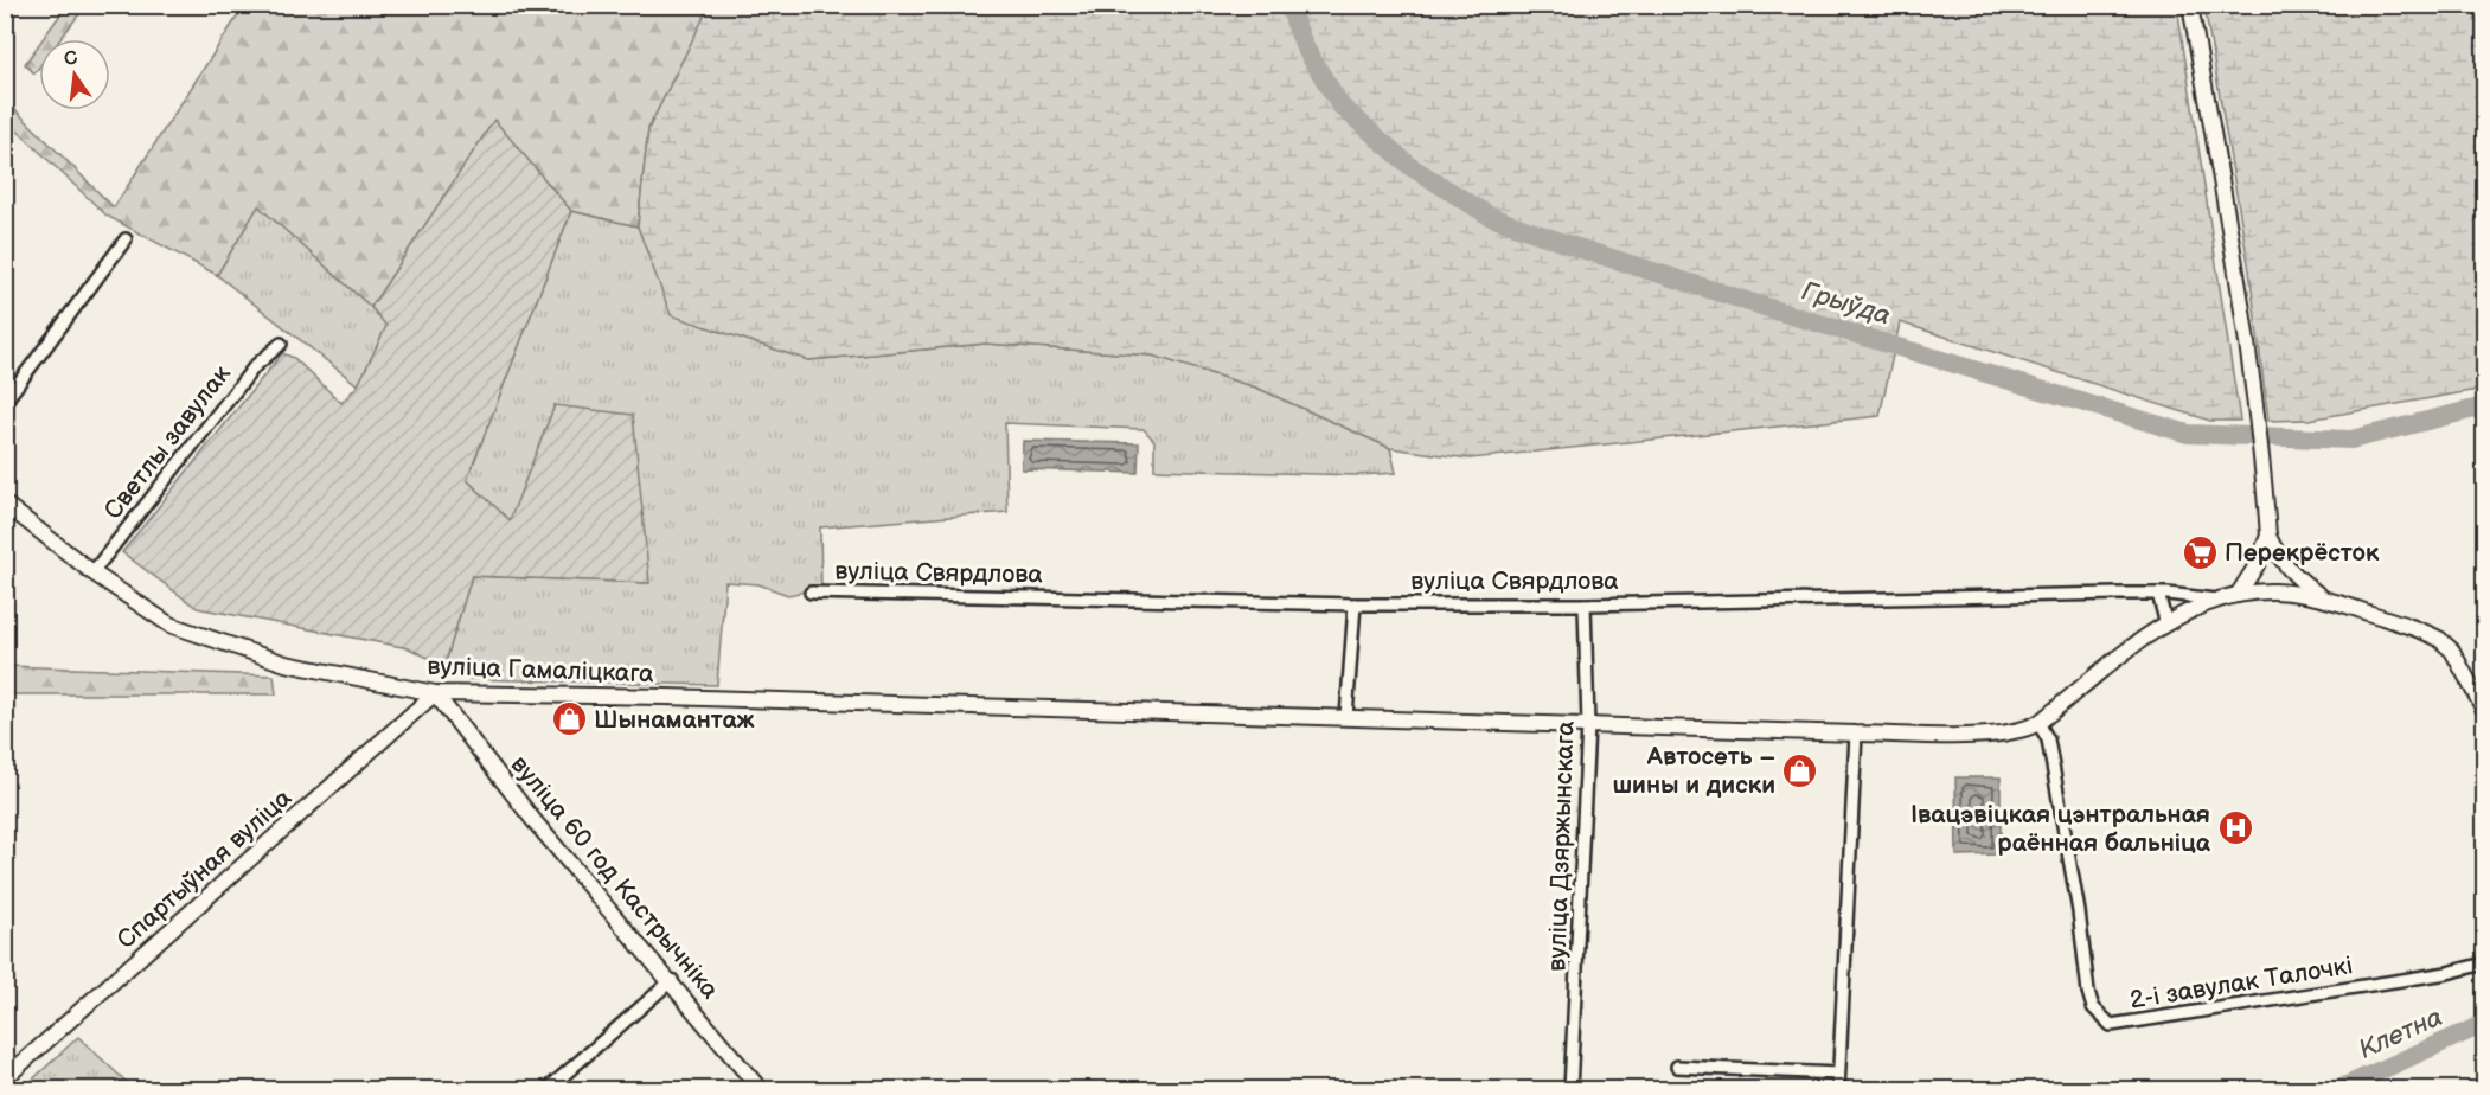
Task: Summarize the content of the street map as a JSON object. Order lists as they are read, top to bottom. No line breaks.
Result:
{"streets":{"street":["Светлы завулак","вуліца Свярдлова","вуліца Гамаліцкага","вуліца Дзяржынскага","Спартыўная вуліца","вуліца 60 год Кастрычніка","2-і завулак Талочкі"]},"crossings":[["Светлы завулак","вуліца Гамаліцкага"],["вуліца Свярдлова","вуліца Гамаліцкага"],["вуліца Свярдлова","вуліца Дзяржынскага"],["вуліца Свярдлова","2-і завулак Талочкі"],["вуліца Гамаліцкага","Спартыўная вуліца"],["вуліца Гамаліцкага","вуліца 60 год Кастрычніка"],["Спартыўная вуліца","вуліца 60 год Кастрычніка"]],"water":["Грыўда","Клетна"],"places":{"supermarket":["Перекрёсток"],"shop":["Шынамантаж","Автосеть – шины и диски"],"hospital":["Івацэвіцкая цэнтральная раённая бальніца"]},"north":"top"}
